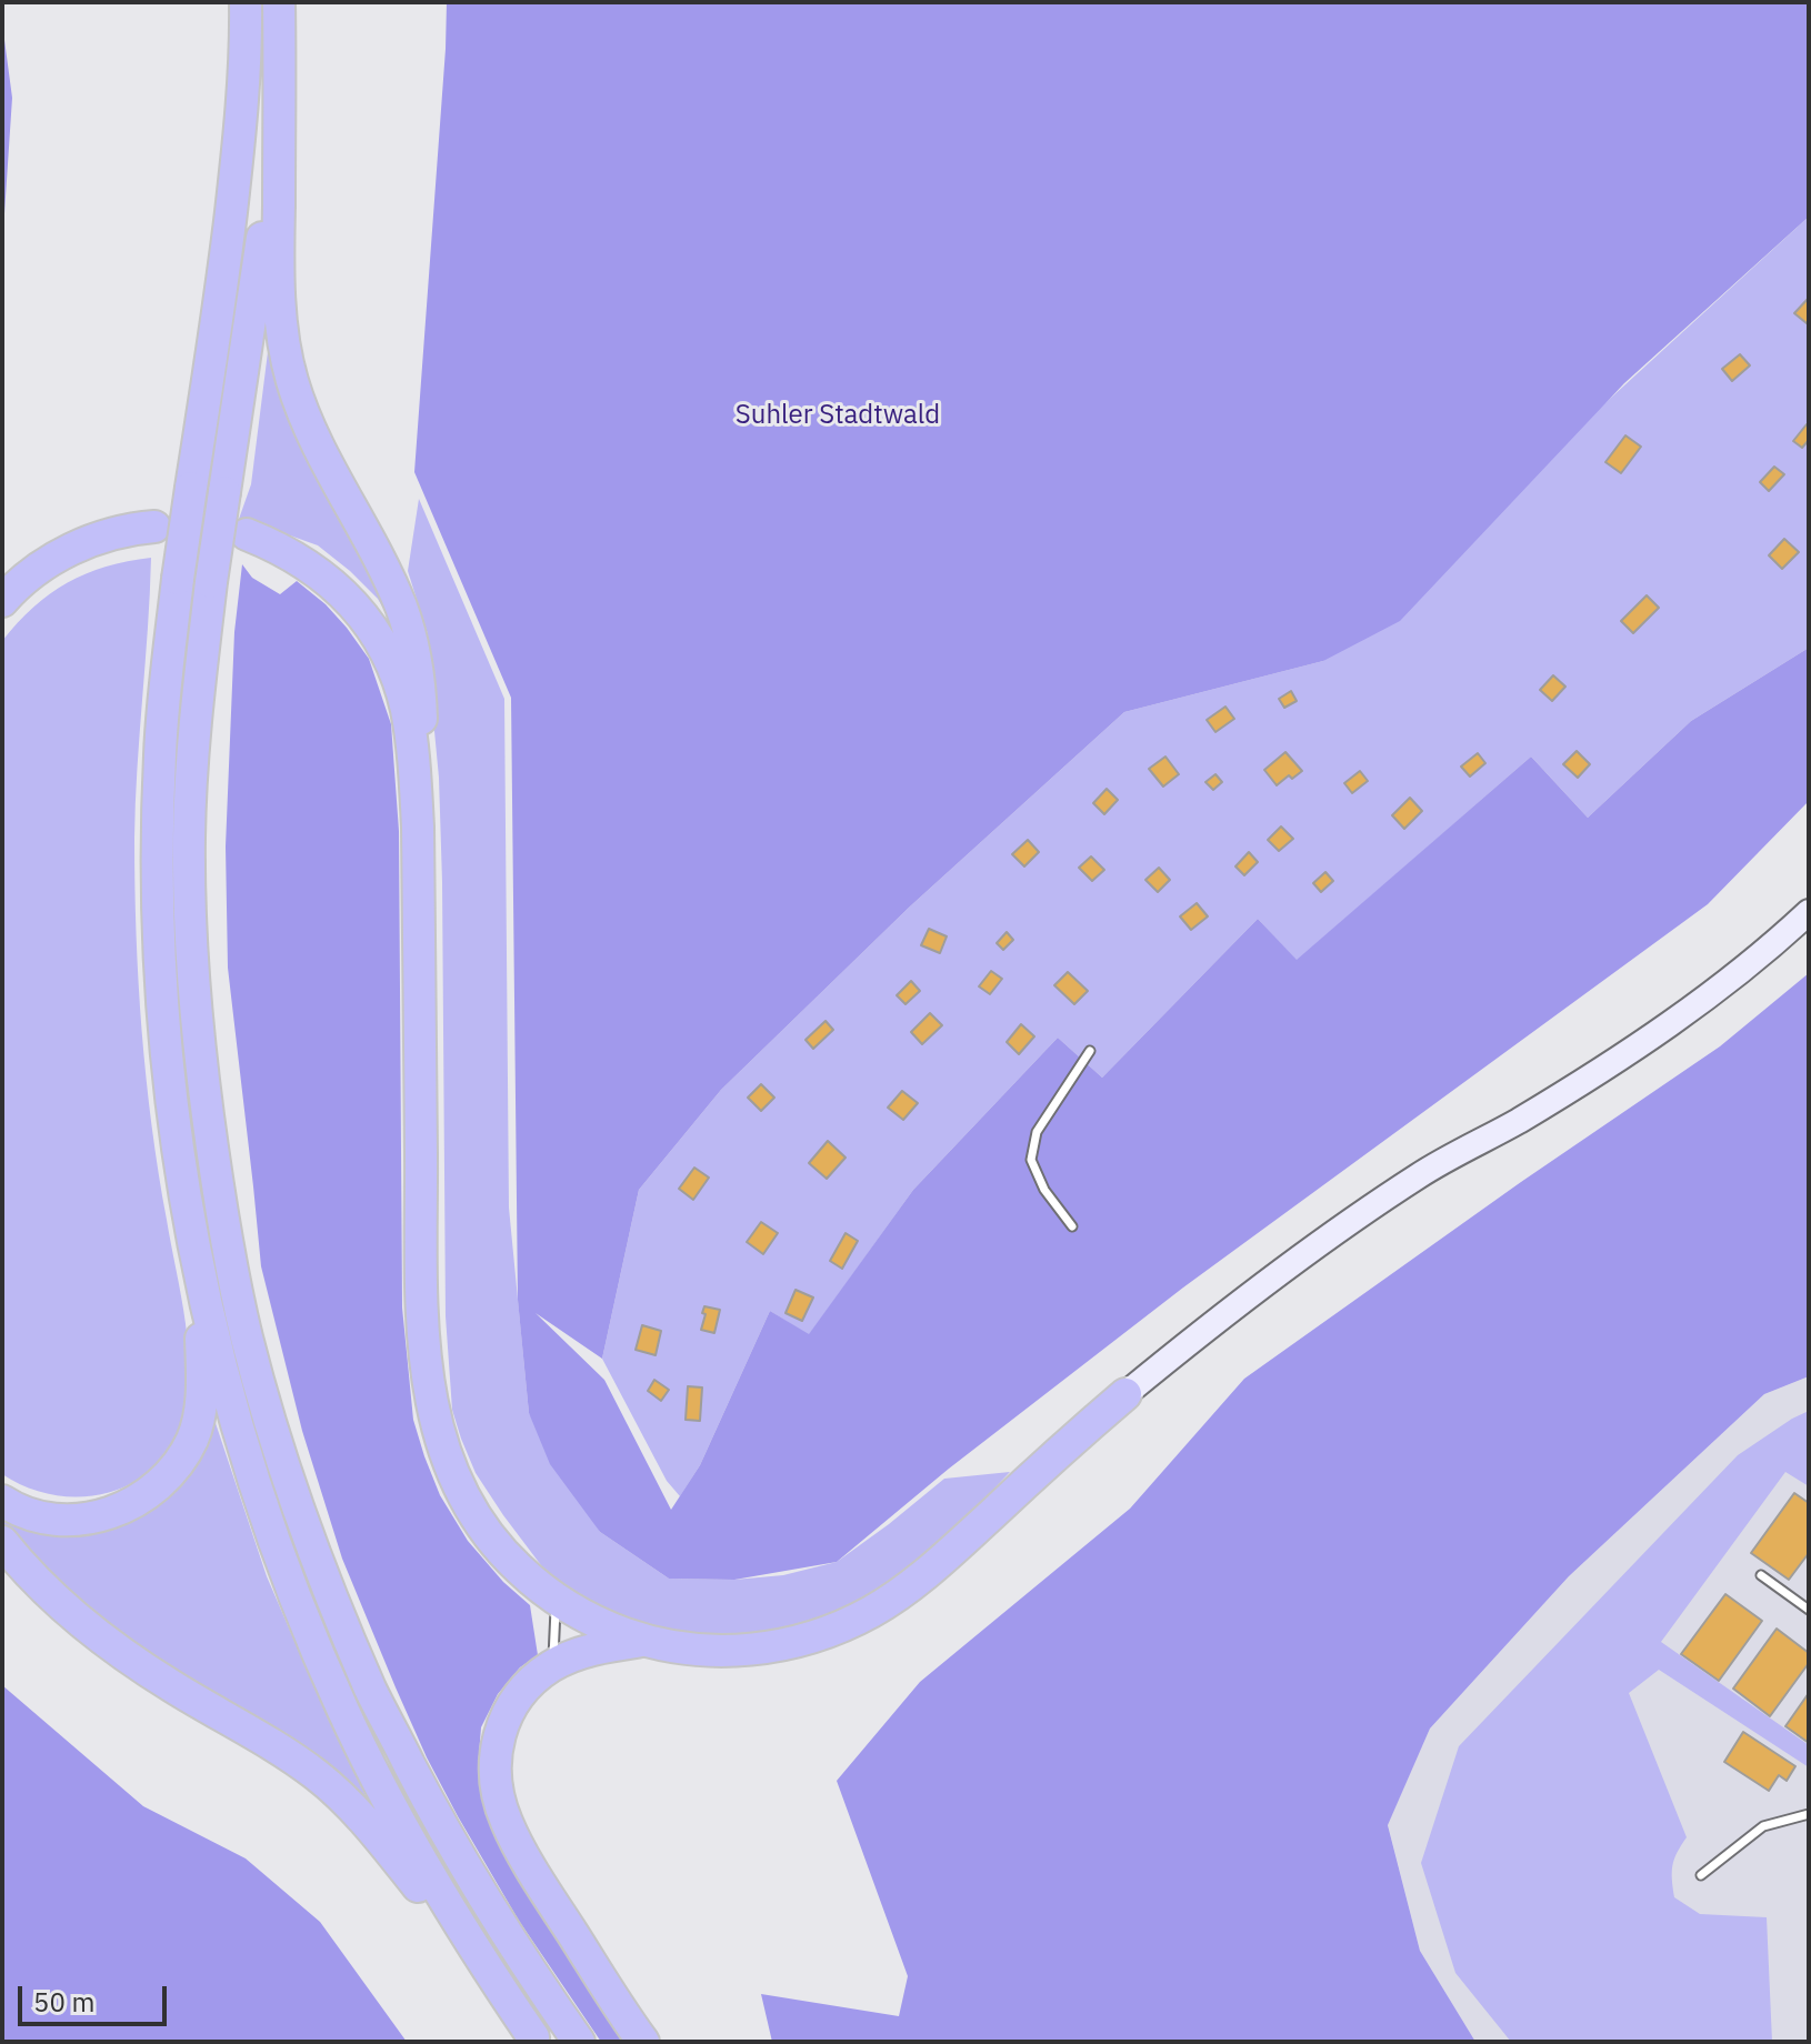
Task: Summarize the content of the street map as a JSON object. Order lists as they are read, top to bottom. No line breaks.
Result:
{"parks":["Suhler Stadtwald"],"scale_bar":"50 m"}
